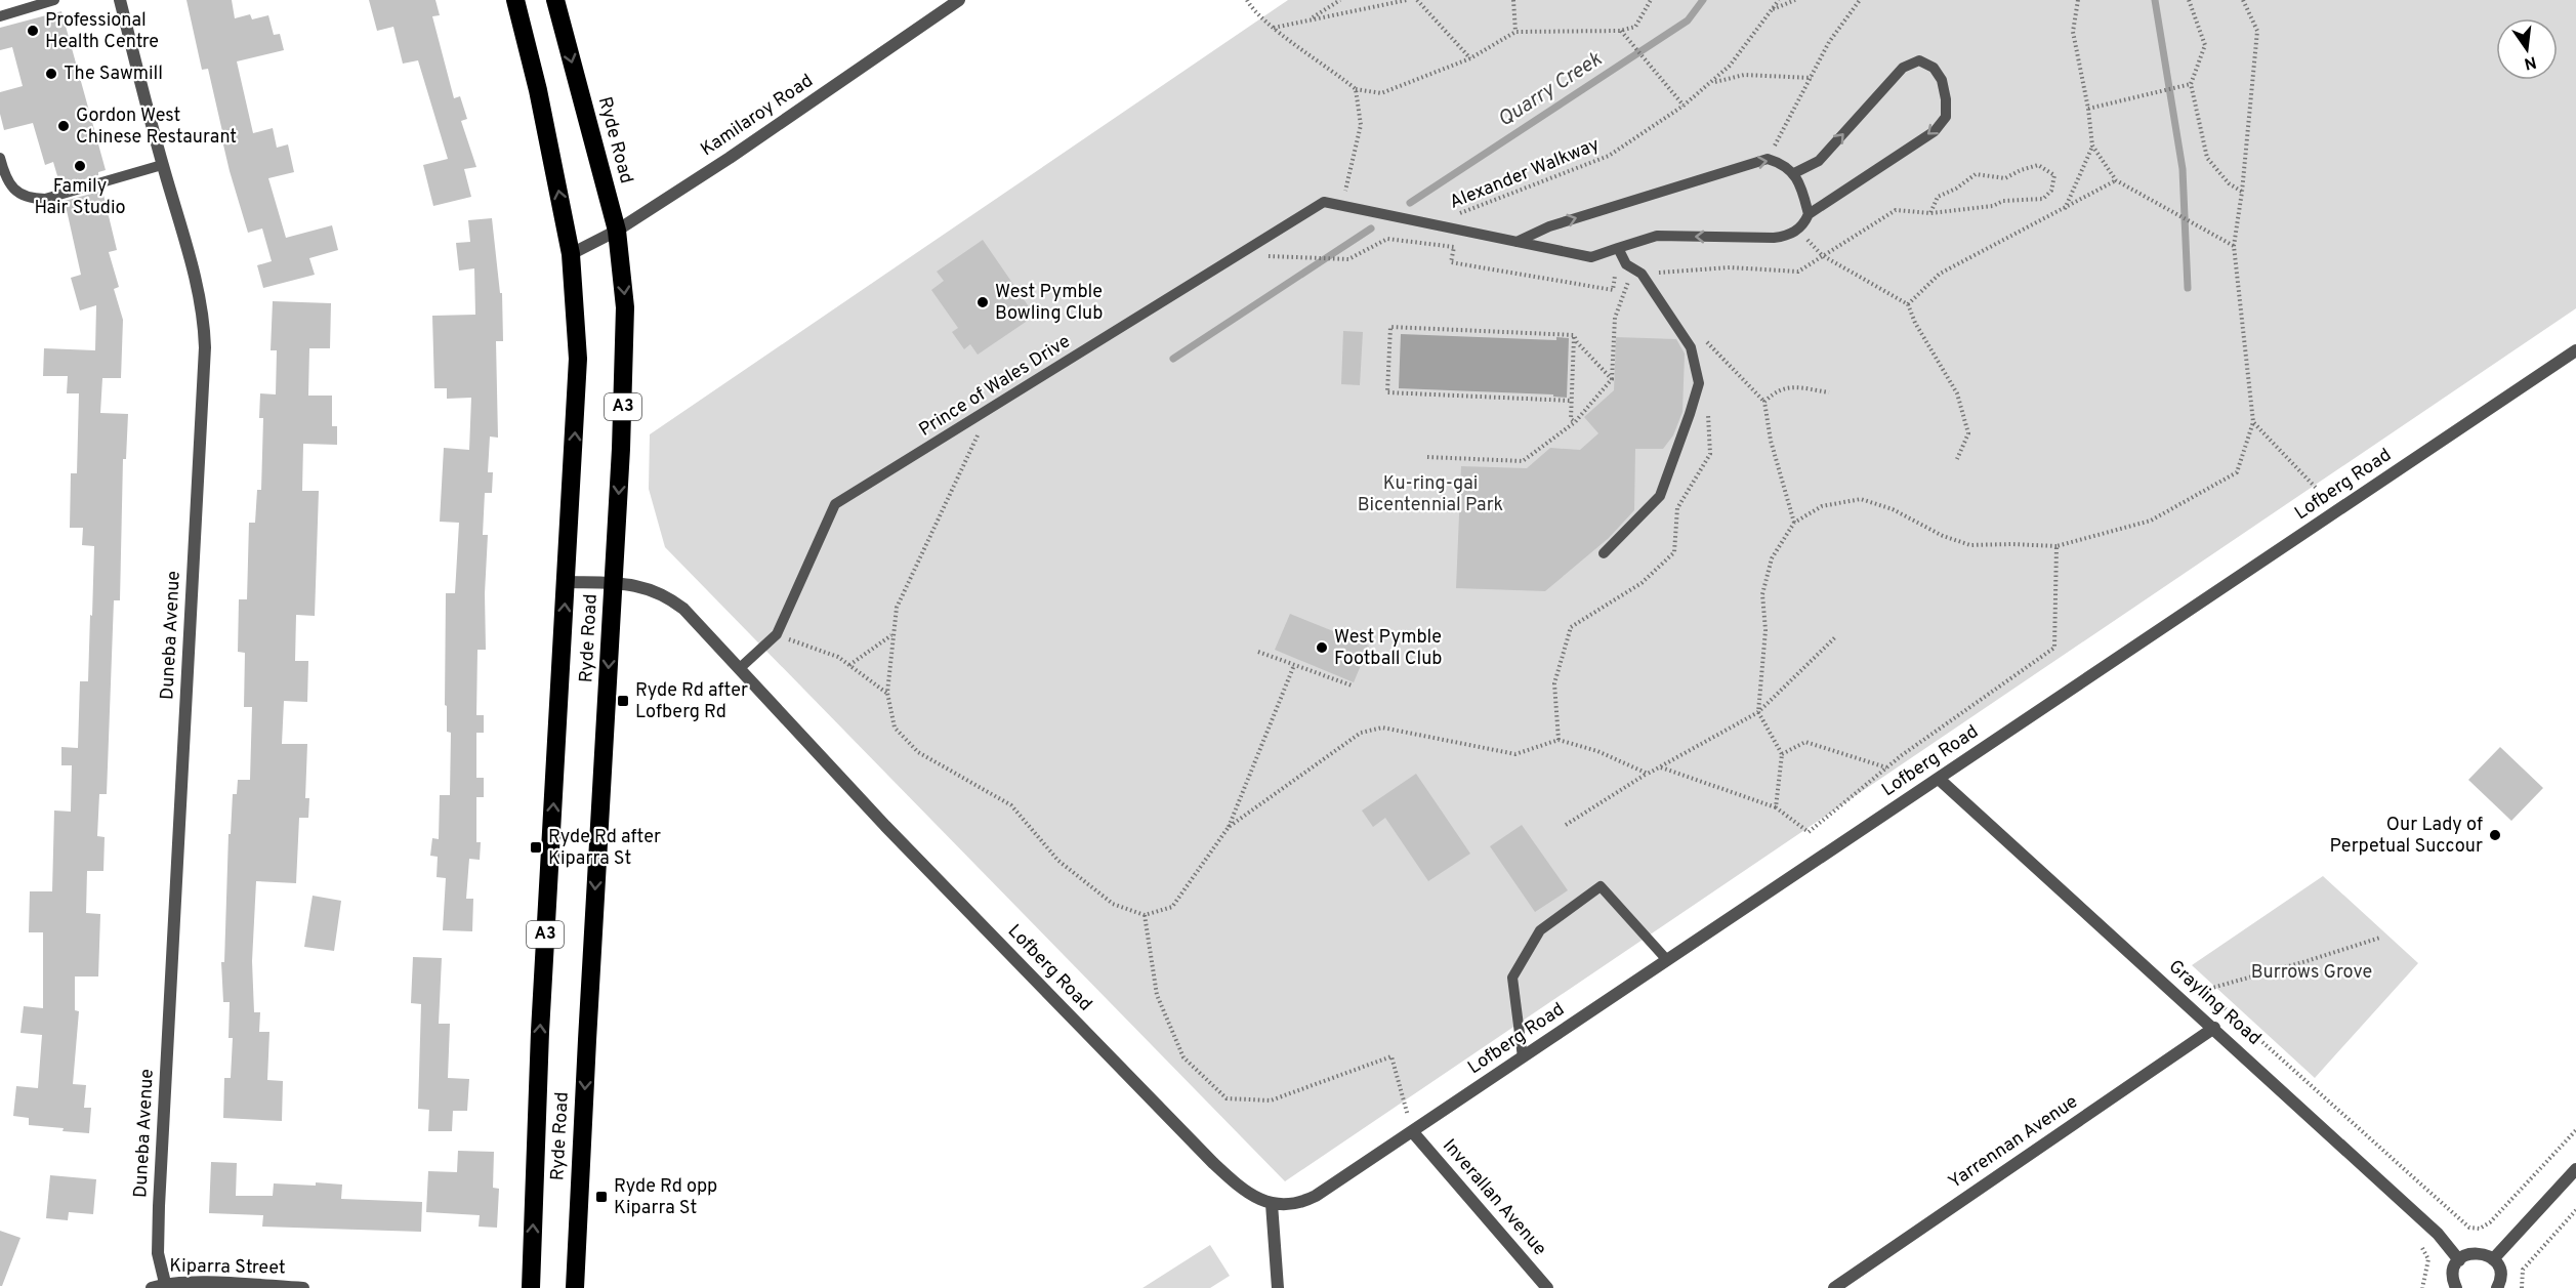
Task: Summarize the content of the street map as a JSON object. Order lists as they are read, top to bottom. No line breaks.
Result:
{"streets":{"highway":["Ryde Road","A3"],"street":["Kamilaroy Road","Lofberg Road","Duneba Avenue","Grayling Road","Yarrennan Avenue","Inverallan Avenue","Kiparra Street"],"lane":["Prince of Wales Drive"],"path":["Alexander Walkway"]},"crossings":[["Kamilaroy Road","Ryde Road"],["Ryde Road","Lofberg Road"],["Alexander Walkway","Prince of Wales Drive"],["Prince of Wales Drive","Lofberg Road"],["Lofberg Road","Grayling Road"],["Lofberg Road","Inverallan Avenue"],["Duneba Avenue","Kiparra Street"],["Grayling Road","Yarrennan Avenue"]],"water":["Quarry Creek"],"parks":["Ku-ring-gai Bicentennial Park","Burrows Grove"],"places":{"other":["Professional Health Centre","The Sawmill","Gordon West Chinese Restaurant","Family Hair Studio","West Pymble Bowling Club","West Pymble Football Club","Our Lady of Perpetual Succour"],"transit":["Ryde Rd after Lofberg Rd","Ryde Rd after Kiparra St","Ryde Rd opp Kiparra St"]},"north":"bottom"}
